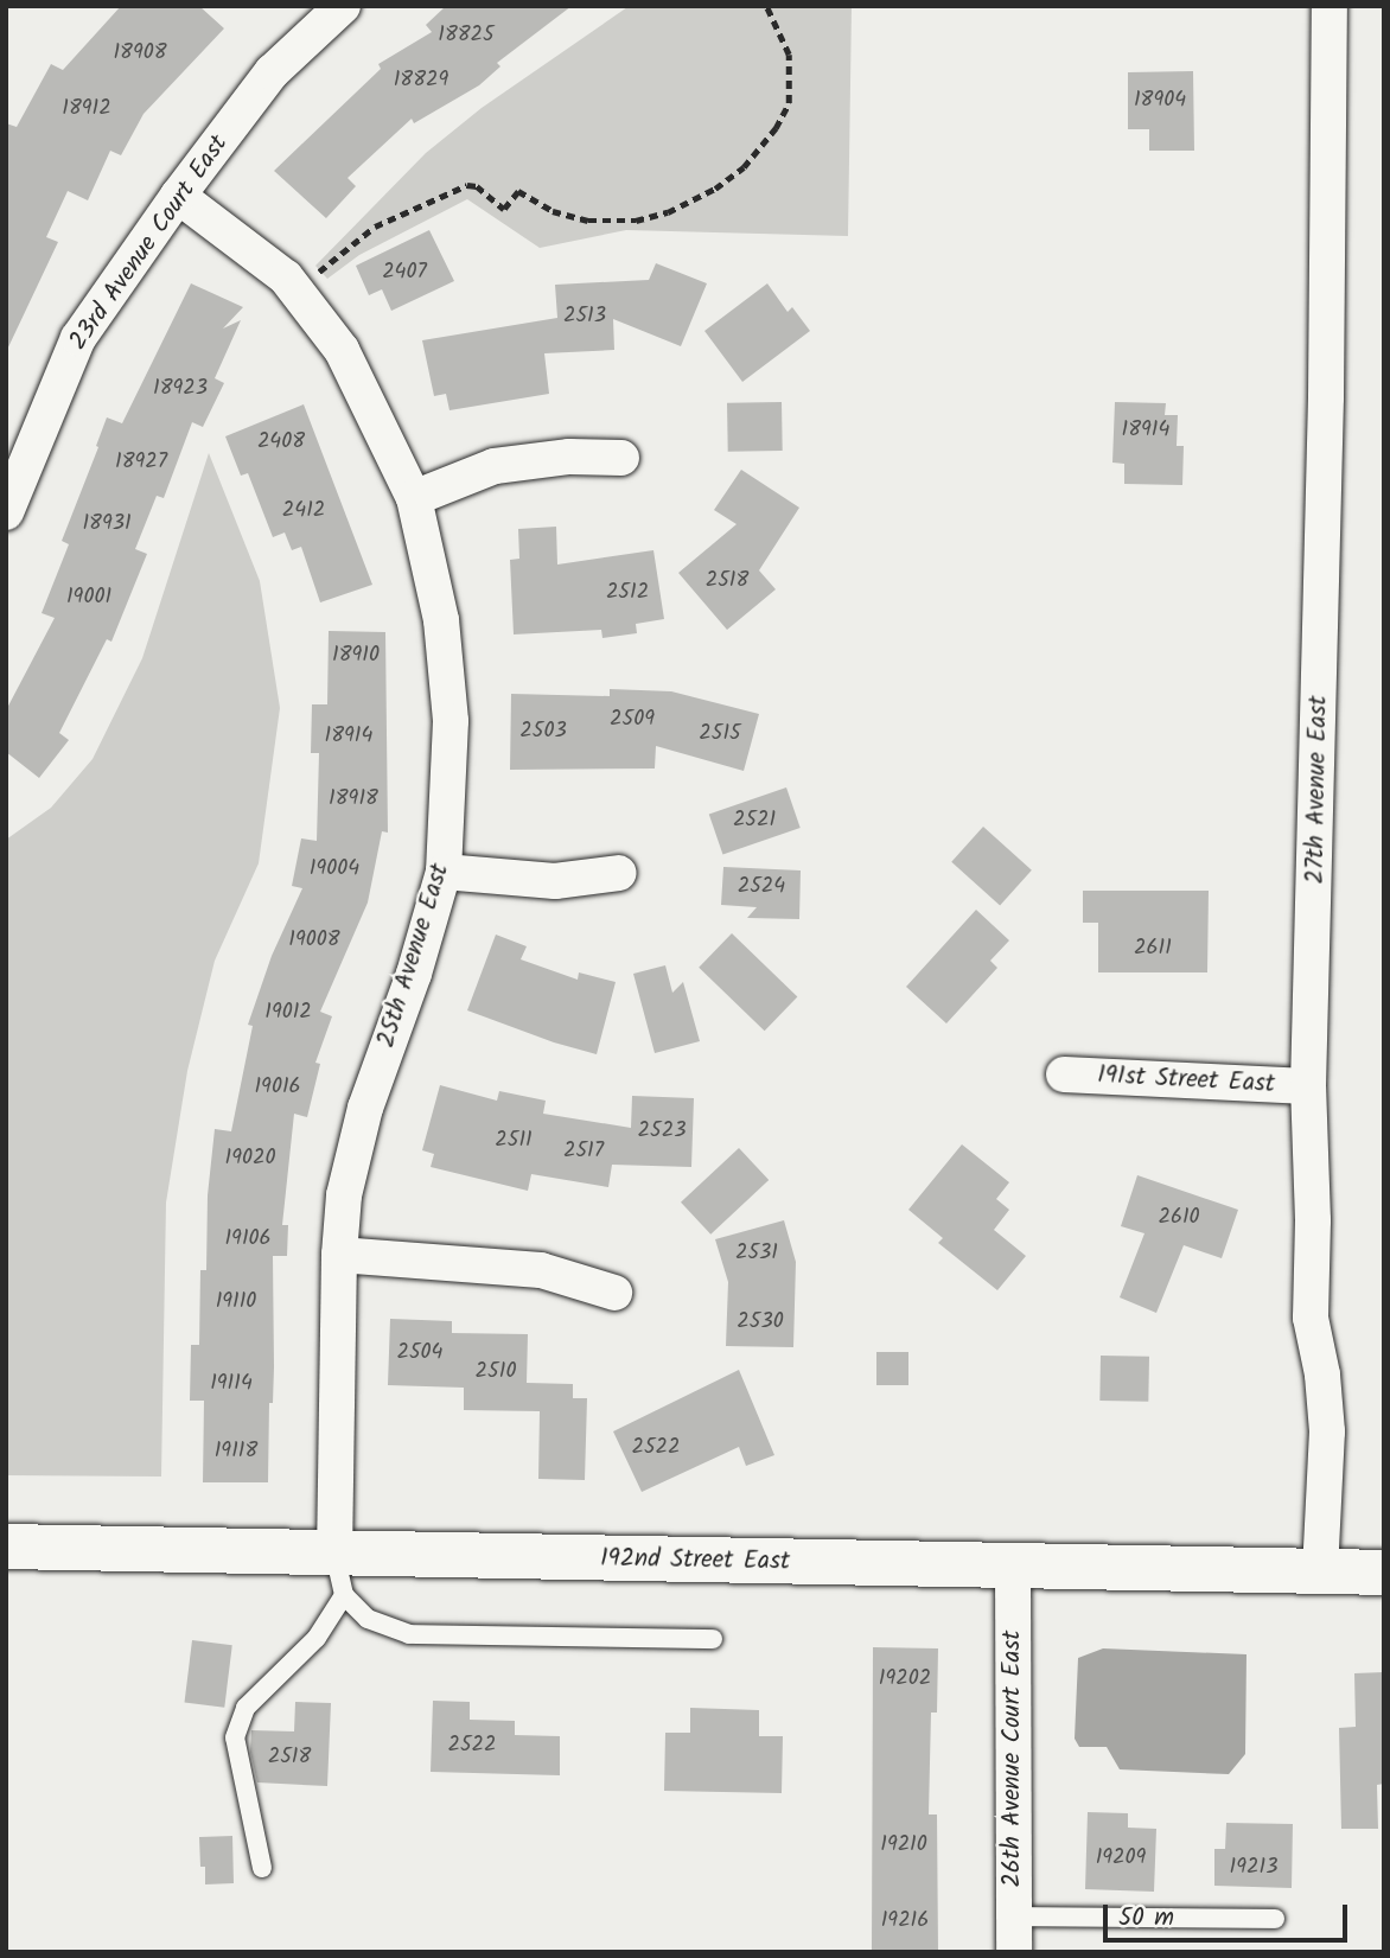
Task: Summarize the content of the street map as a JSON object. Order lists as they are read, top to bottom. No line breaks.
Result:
{"streets":{"street":["23rd Avenue Court East","27th Avenue East","25th Avenue East","191st Street East","192nd Street East","26th Avenue Court East"]},"crossings":[["23rd Avenue Court East","25th Avenue East"],["27th Avenue East","191st Street East"],["27th Avenue East","192nd Street East"],["25th Avenue East","192nd Street East"],["192nd Street East","26th Avenue Court East"]],"house_numbers":["18825","18908","18829","18904","18912","2407","2513","18923","18914","2408","18927","2412","18931","2518","2512","19001","18910","2509","2503","2515","18914","18918","2521","19004","2524","19008","2611","19012","19016","2523","2511","2517","19020","2610","19106","2531","19110","2530","2504","2510","19114","2522","19118","19202","2522","2518","19210","19209","19213","19216"],"scale_bar":"50 m"}
